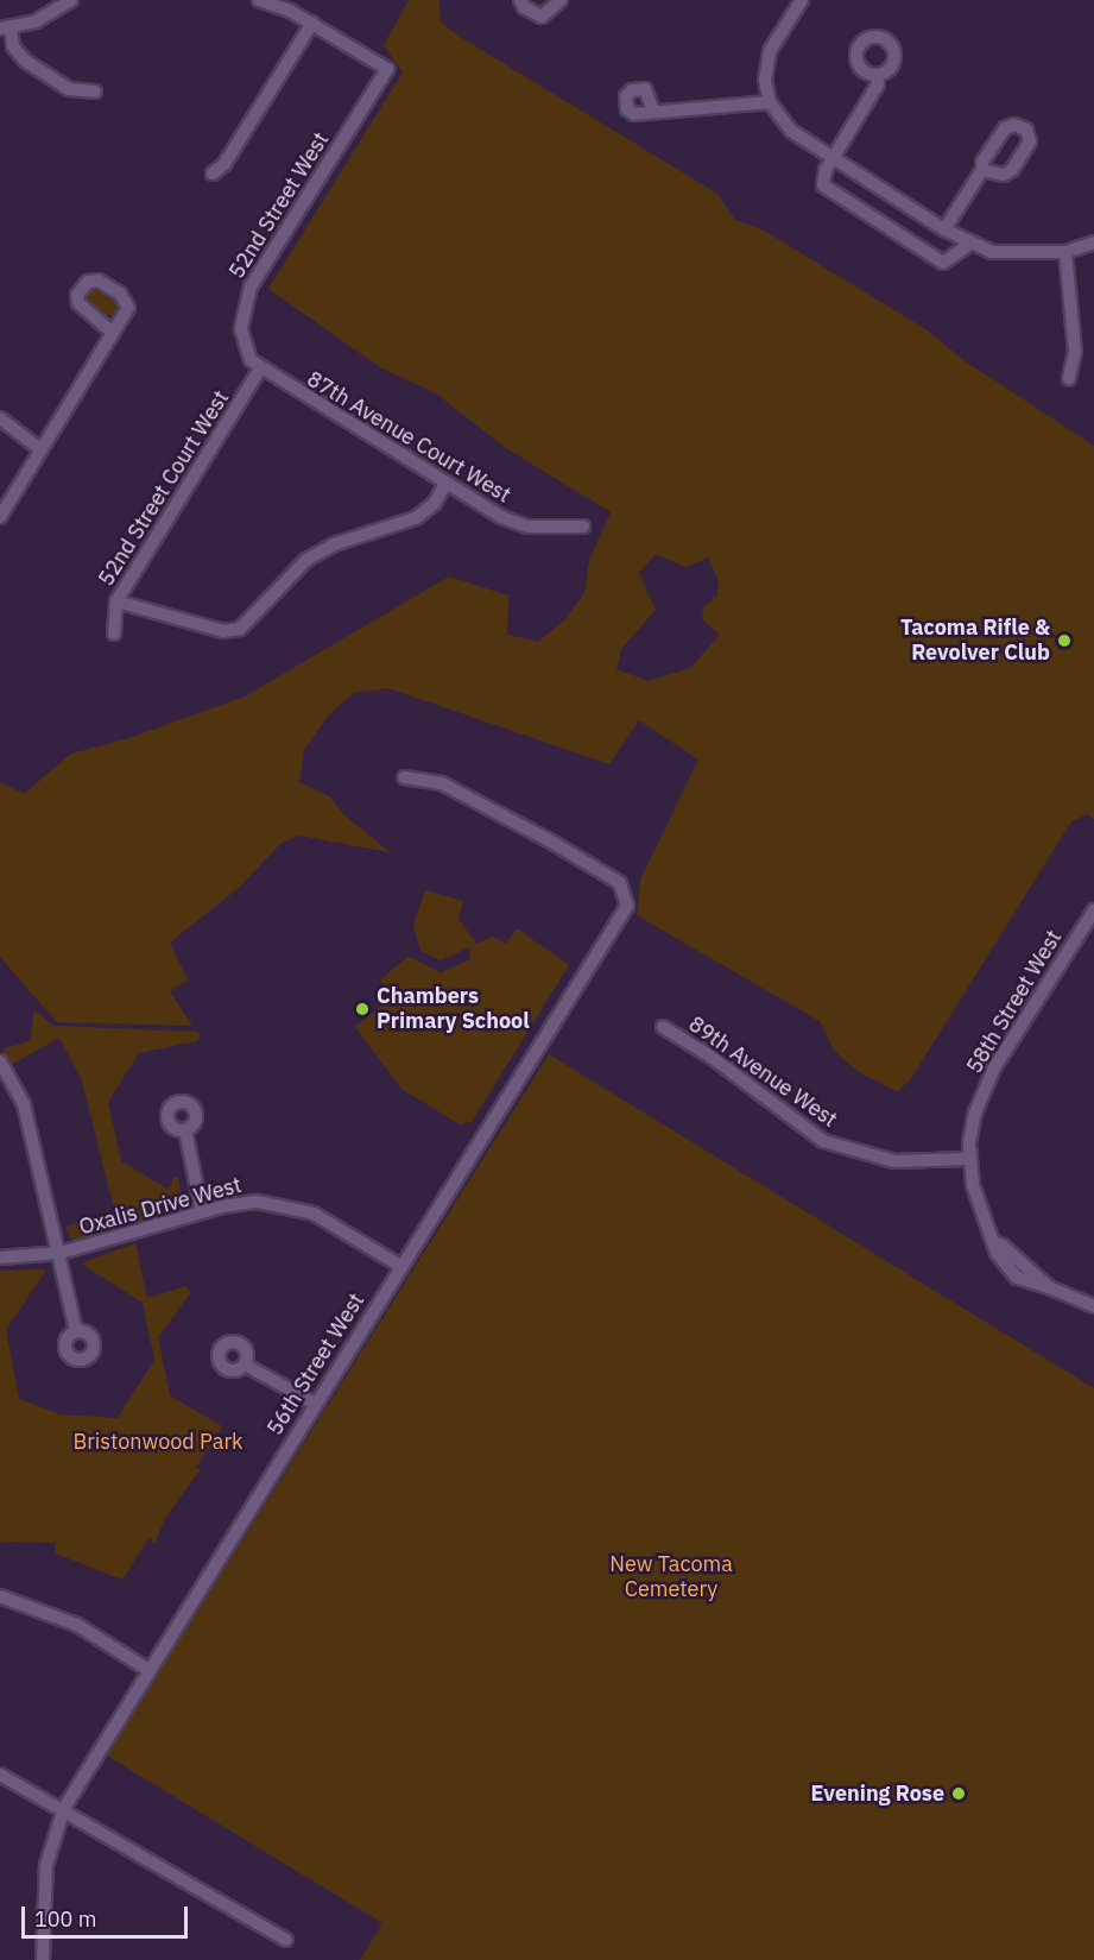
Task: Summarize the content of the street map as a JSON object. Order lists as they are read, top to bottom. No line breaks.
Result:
{"streets":{"street":["52nd Street West","87th Avenue Court West","52nd Street Court West","58th Street West","89th Avenue West","Oxalis Drive West","56th Street West"]},"crossings":[["52nd Street West","87th Avenue Court West"],["52nd Street West","52nd Street Court West"],["87th Avenue Court West","52nd Street Court West"],["58th Street West","89th Avenue West"],["Oxalis Drive West","56th Street West"]],"parks":["Bristonwood Park","New Tacoma Cemetery"],"places":["Tacoma Rifle & Revolver Club","Chambers Primary School","Evening Rose"],"scale_bar":"100 m"}
